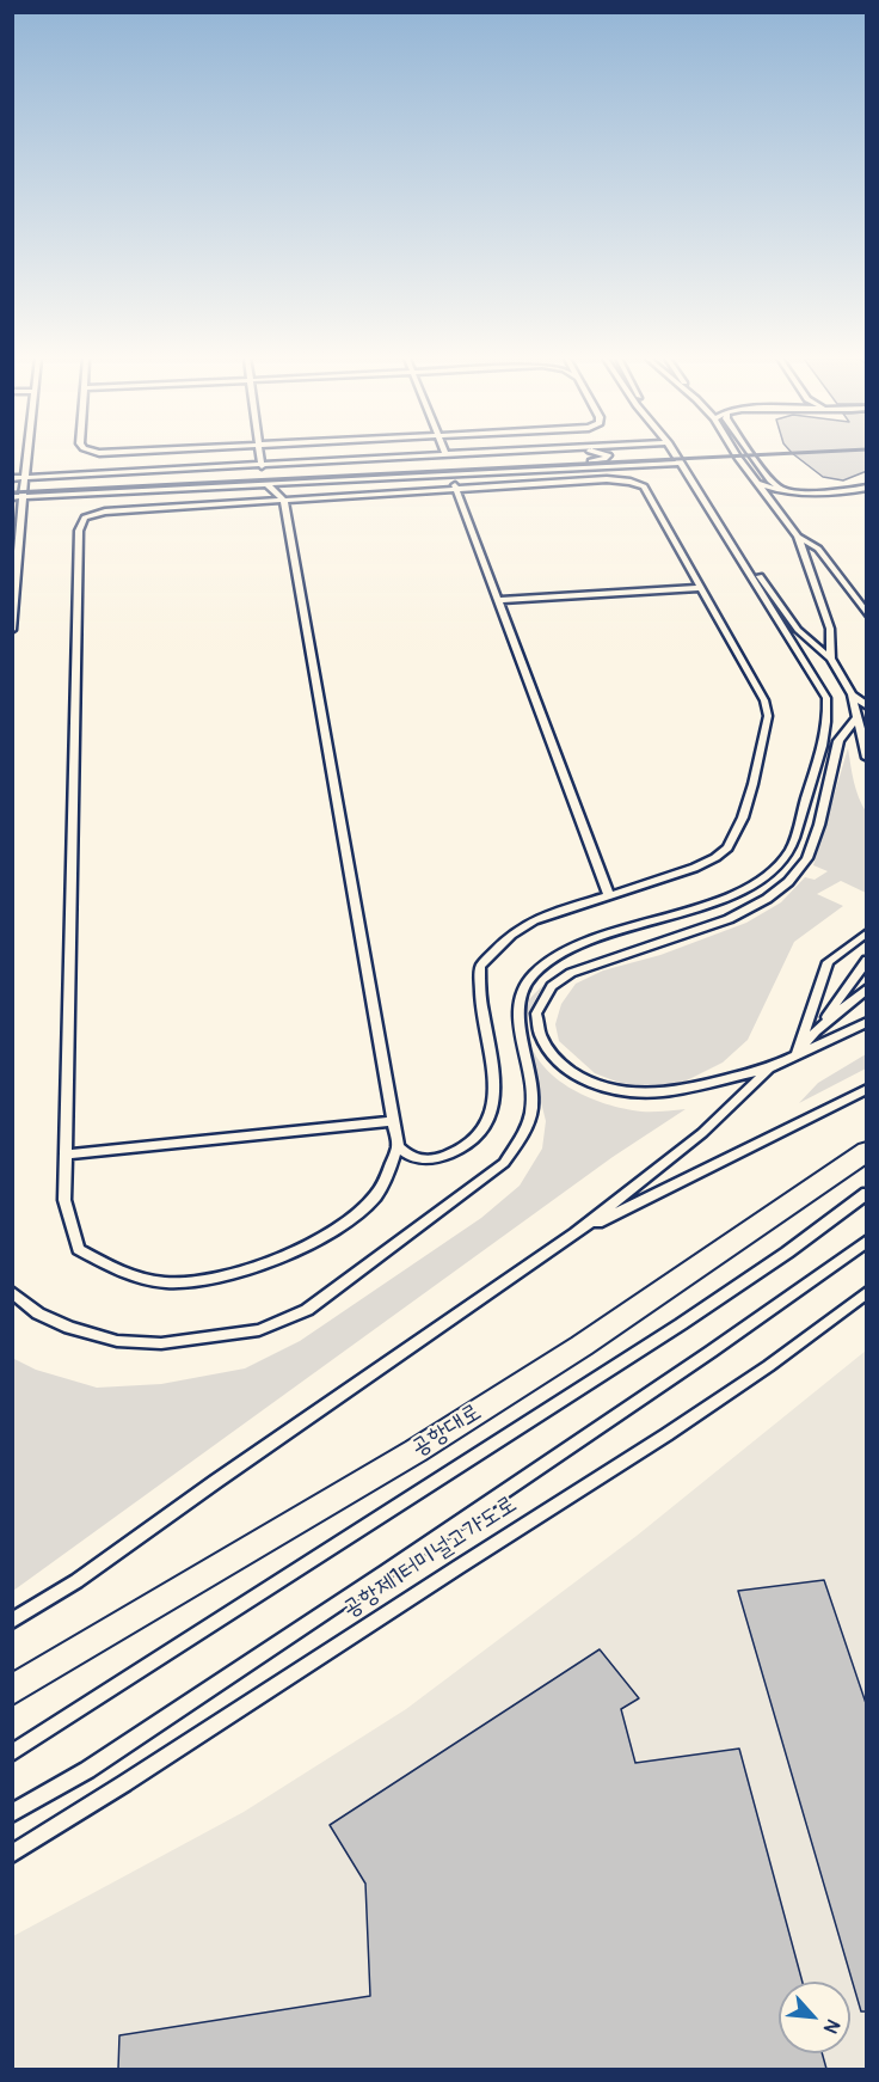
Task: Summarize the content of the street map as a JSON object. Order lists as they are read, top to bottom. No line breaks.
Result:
{"streets":{"street":["공항대로"],"lane":["공항제1터미널고가도로"]},"north":"bottom right"}
